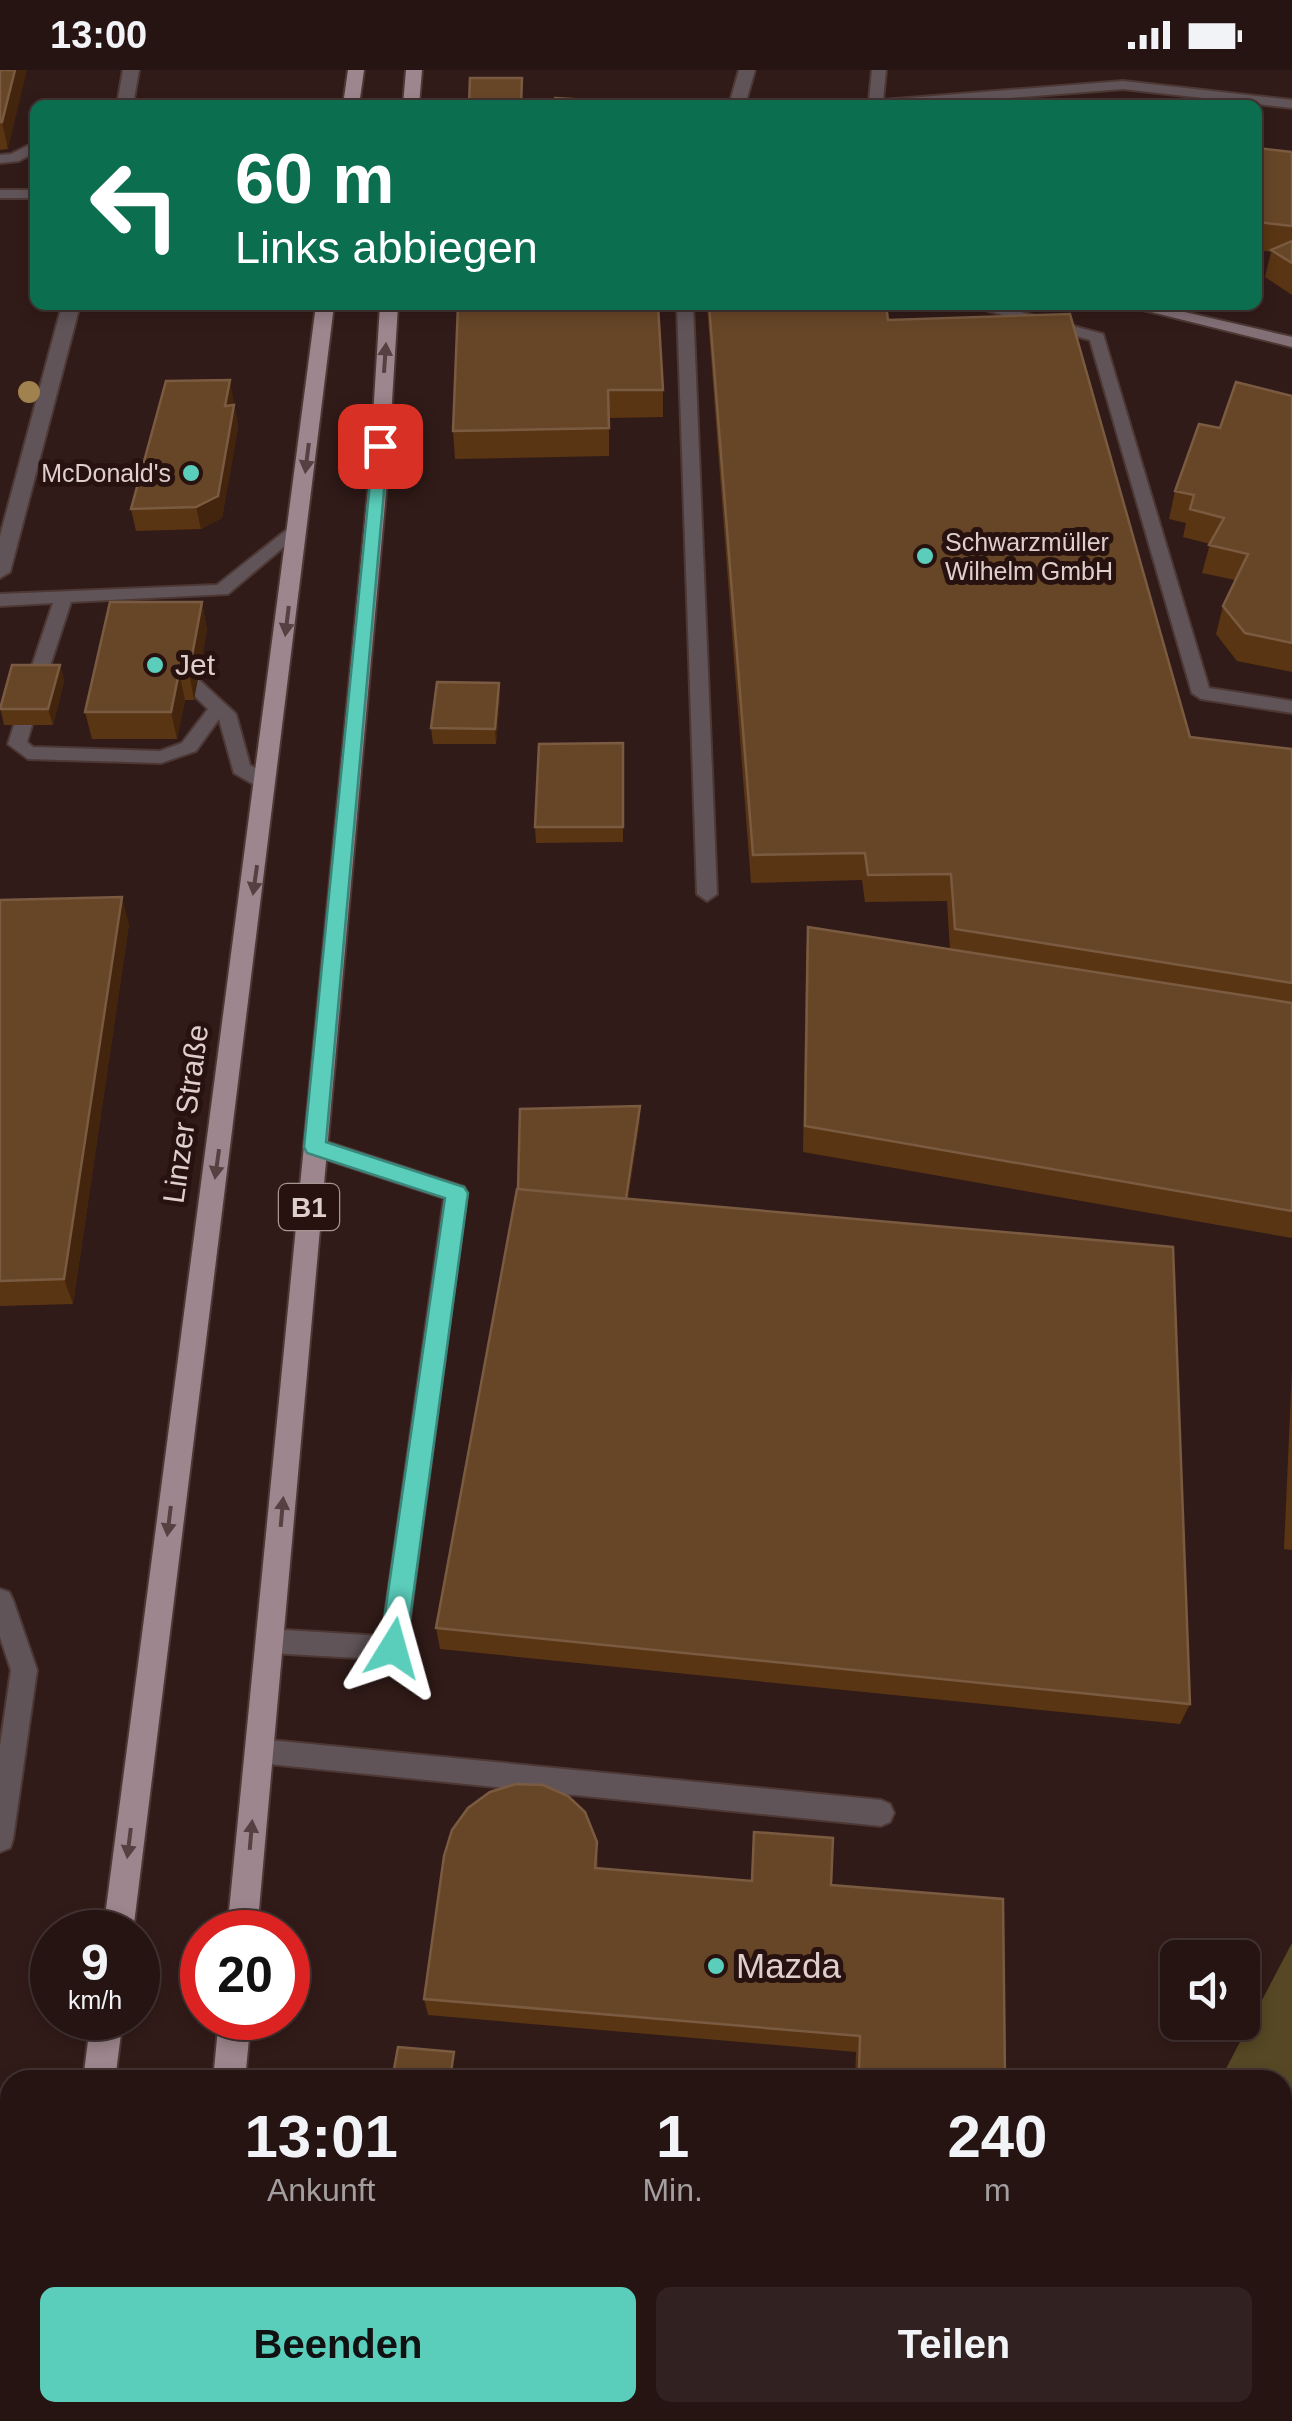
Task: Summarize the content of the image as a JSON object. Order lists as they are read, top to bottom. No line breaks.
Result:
{"streets":{"main road":["Linzer Straße","B1"]},"places":["McDonald's","Schwarzmüller Wilhelm GmbH","Jet","Mazda"],"page":{"status":"13:00","turn":["60 m","Links abbiegen"],"speed":"9 km/h","limit":"20","eta":["13:01","Ankunft","1","Min.","240","m"],"buttons":["Beenden","Teilen"]}}
